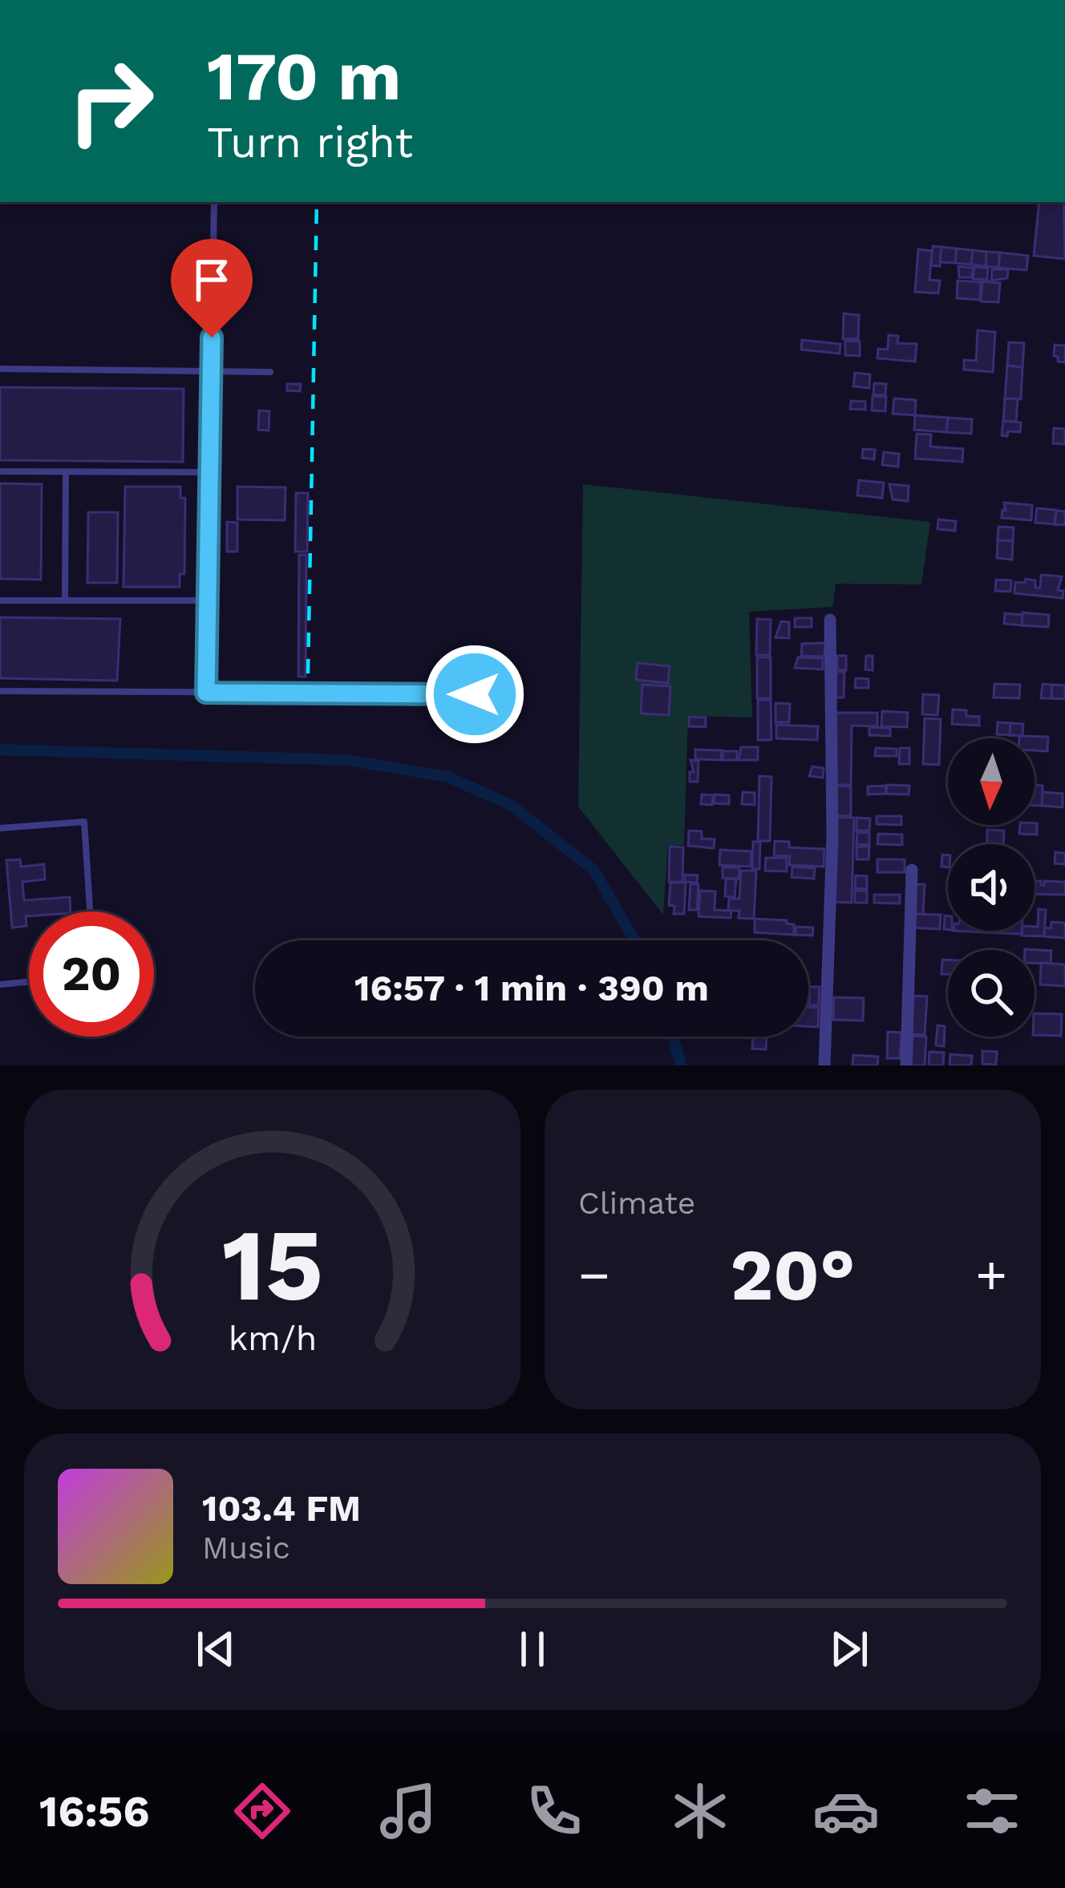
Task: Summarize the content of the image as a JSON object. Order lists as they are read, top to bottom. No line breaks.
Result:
{"north":"bottom","page":{"turn":["170 m","Turn right"],"limit":"20","trip":"16:57 · 1 min · 390 m","tile":"Climate","heat":["−","20°","+"],"song":["103.4 FM","Music"],"tabs":"16:56","gauge":["15","km/h"]}}
